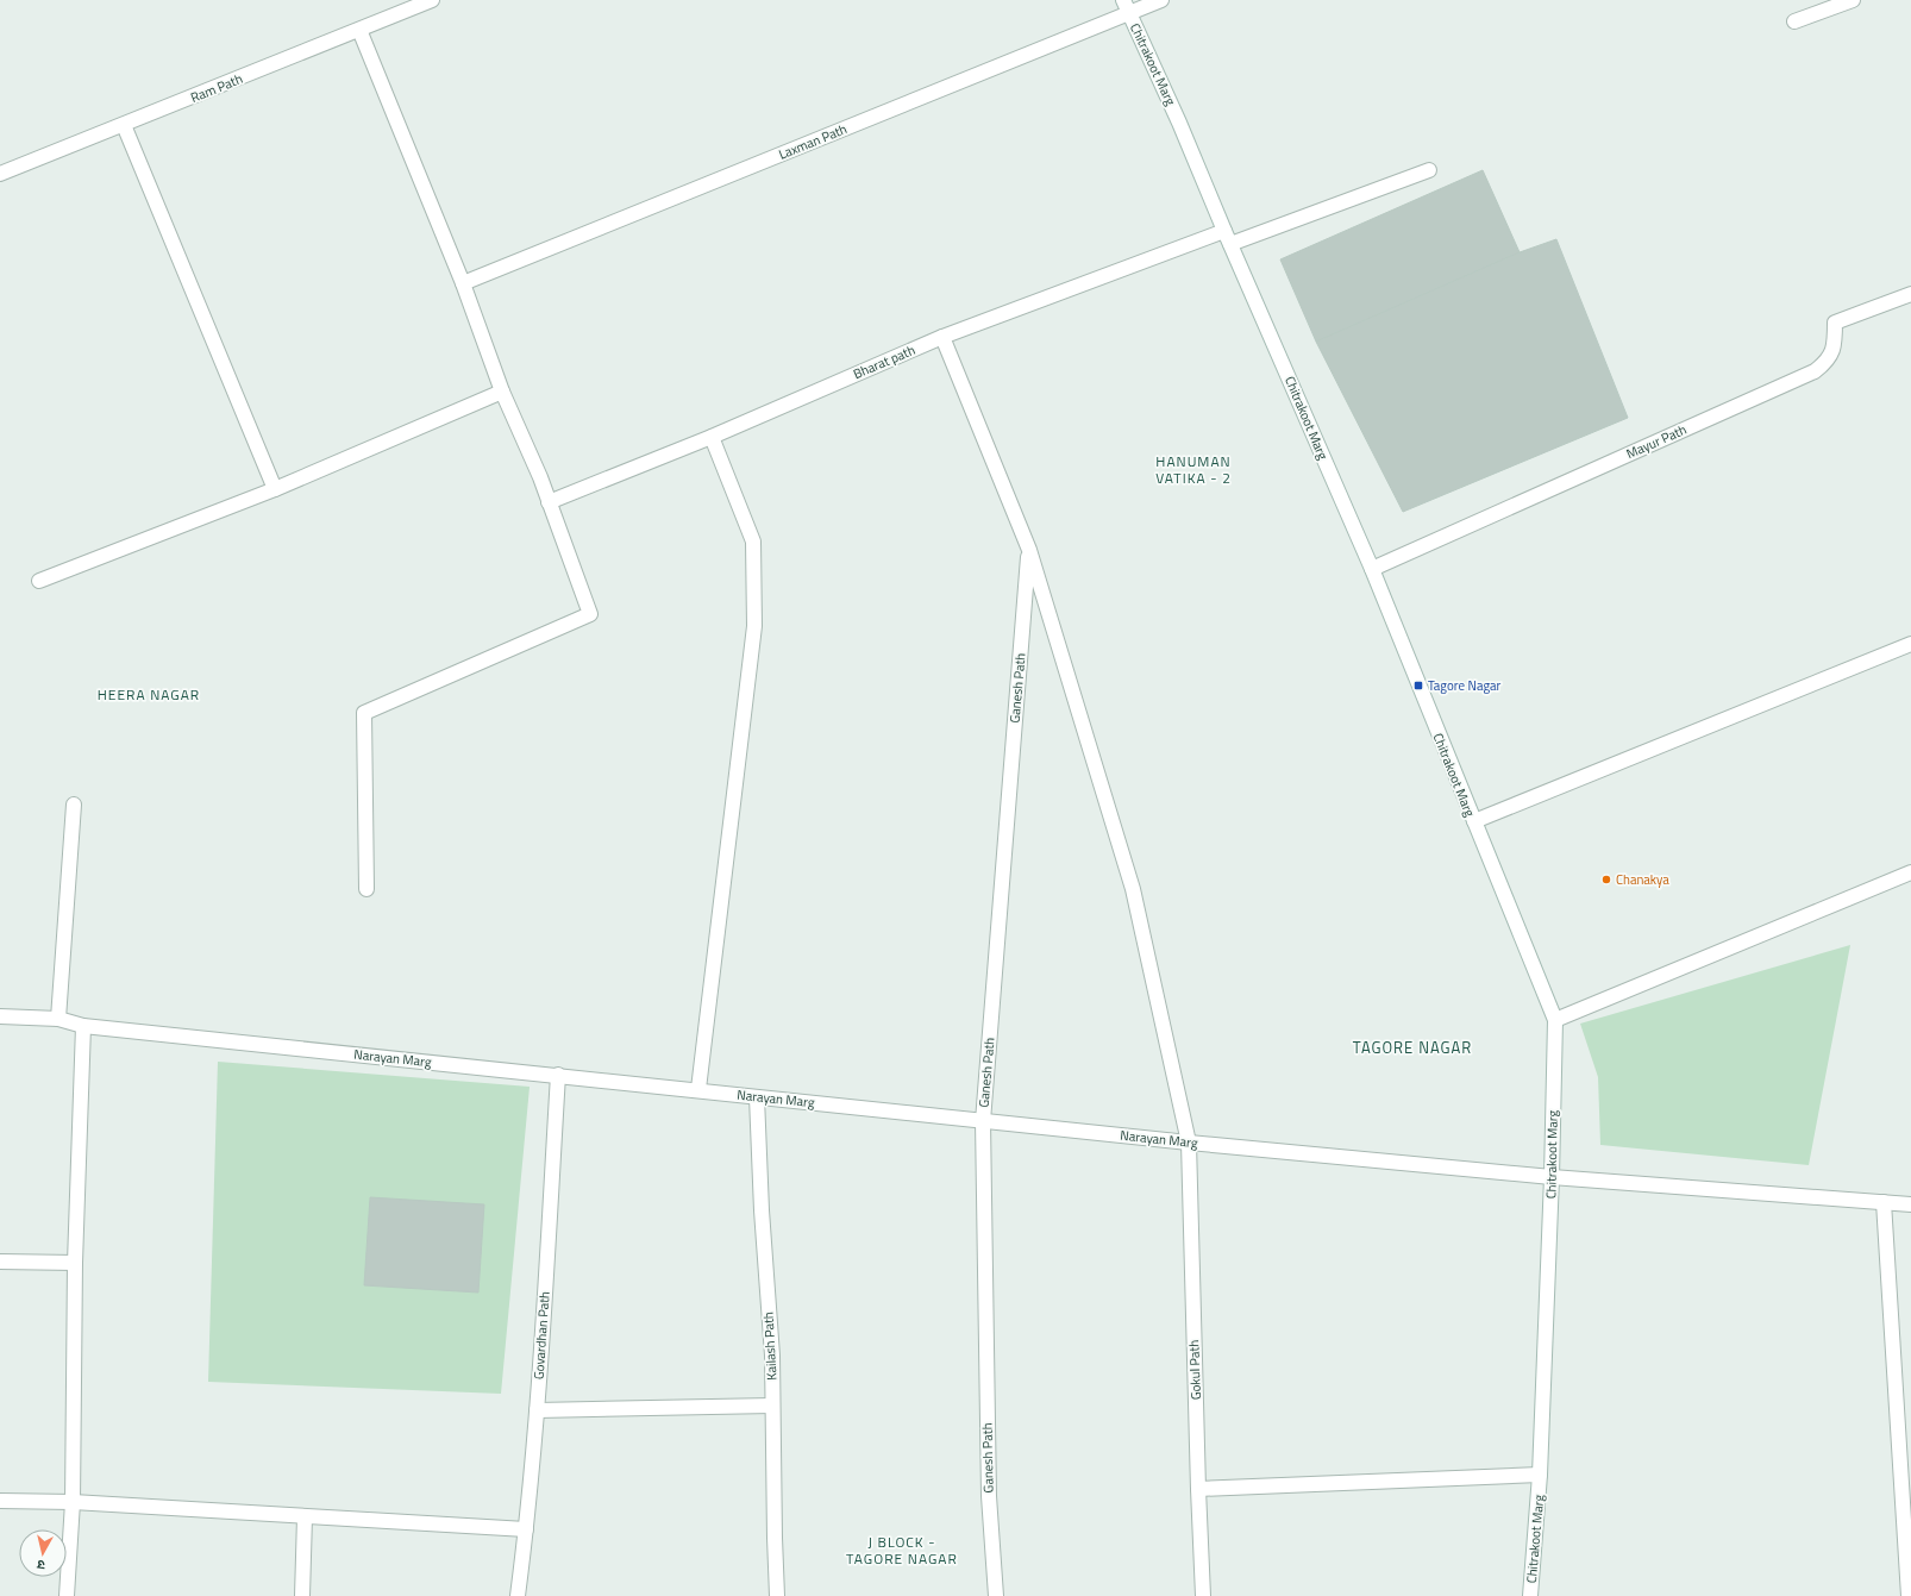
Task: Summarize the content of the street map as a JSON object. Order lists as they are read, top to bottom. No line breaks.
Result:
{"streets":{"street":["Chitrakoot Marg","Ram Path","Laxman Path","Bharat path","Mayur Path","Ganesh Path","Narayan Marg","Govardhan Path","Kailash Path","Gokul Path"]},"crossings":[["Chitrakoot Marg","Laxman Path"],["Chitrakoot Marg","Bharat path"],["Chitrakoot Marg","Mayur Path"],["Chitrakoot Marg","Narayan Marg"],["Bharat path","Gokul Path"],["Ganesh Path","Narayan Marg"],["Ganesh Path","Gokul Path"],["Narayan Marg","Govardhan Path"],["Narayan Marg","Kailash Path"],["Narayan Marg","Gokul Path"]],"districts":["HANUMAN VATIKA - 2","HEERA NAGAR","TAGORE NAGAR","J BLOCK - TAGORE NAGAR"],"places":{"transit":["Tagore Nagar"],"other":["Chanakya"]},"north":"bottom"}
